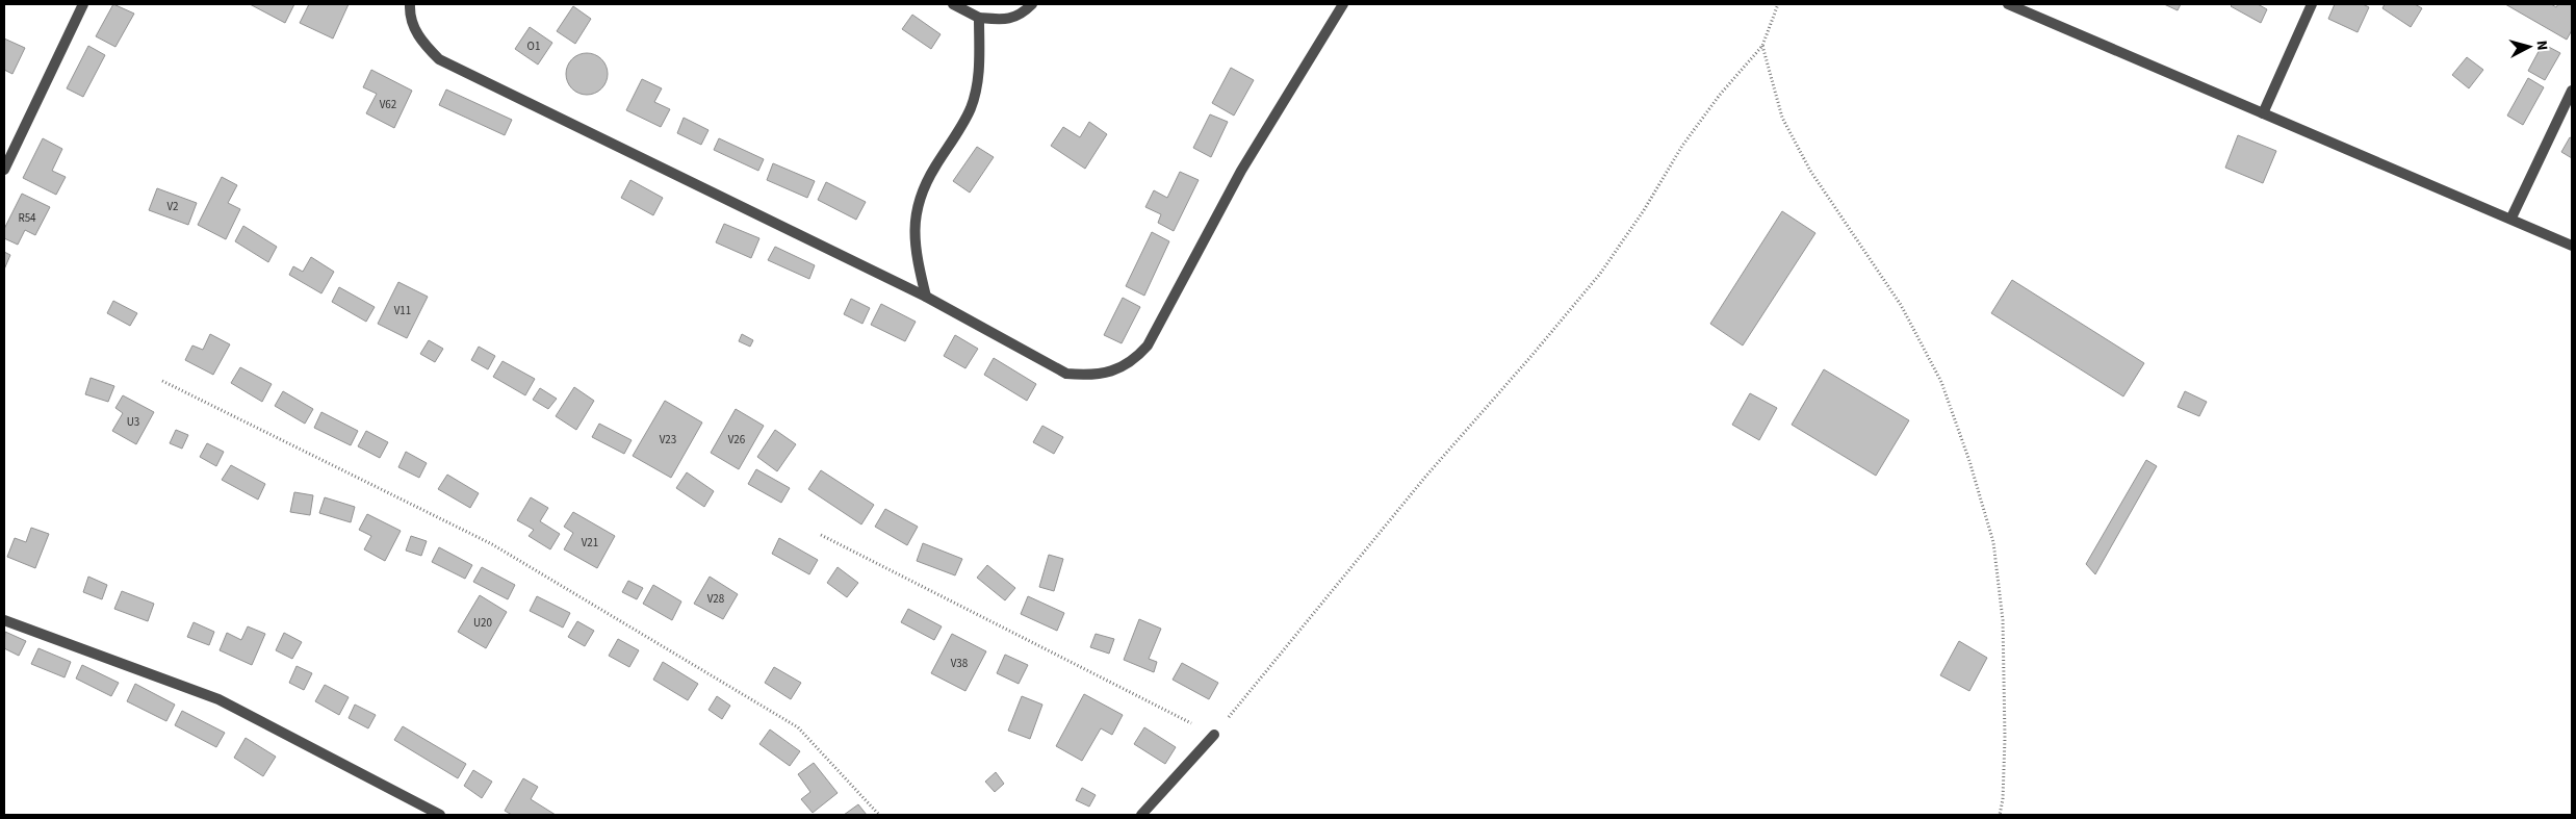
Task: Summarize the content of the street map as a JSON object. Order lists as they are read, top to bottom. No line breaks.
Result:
{"house_numbers":["O1","V62","V2","R54","V11","U3","V23","V26","V21","V28","U20","V38"],"north":"right"}
